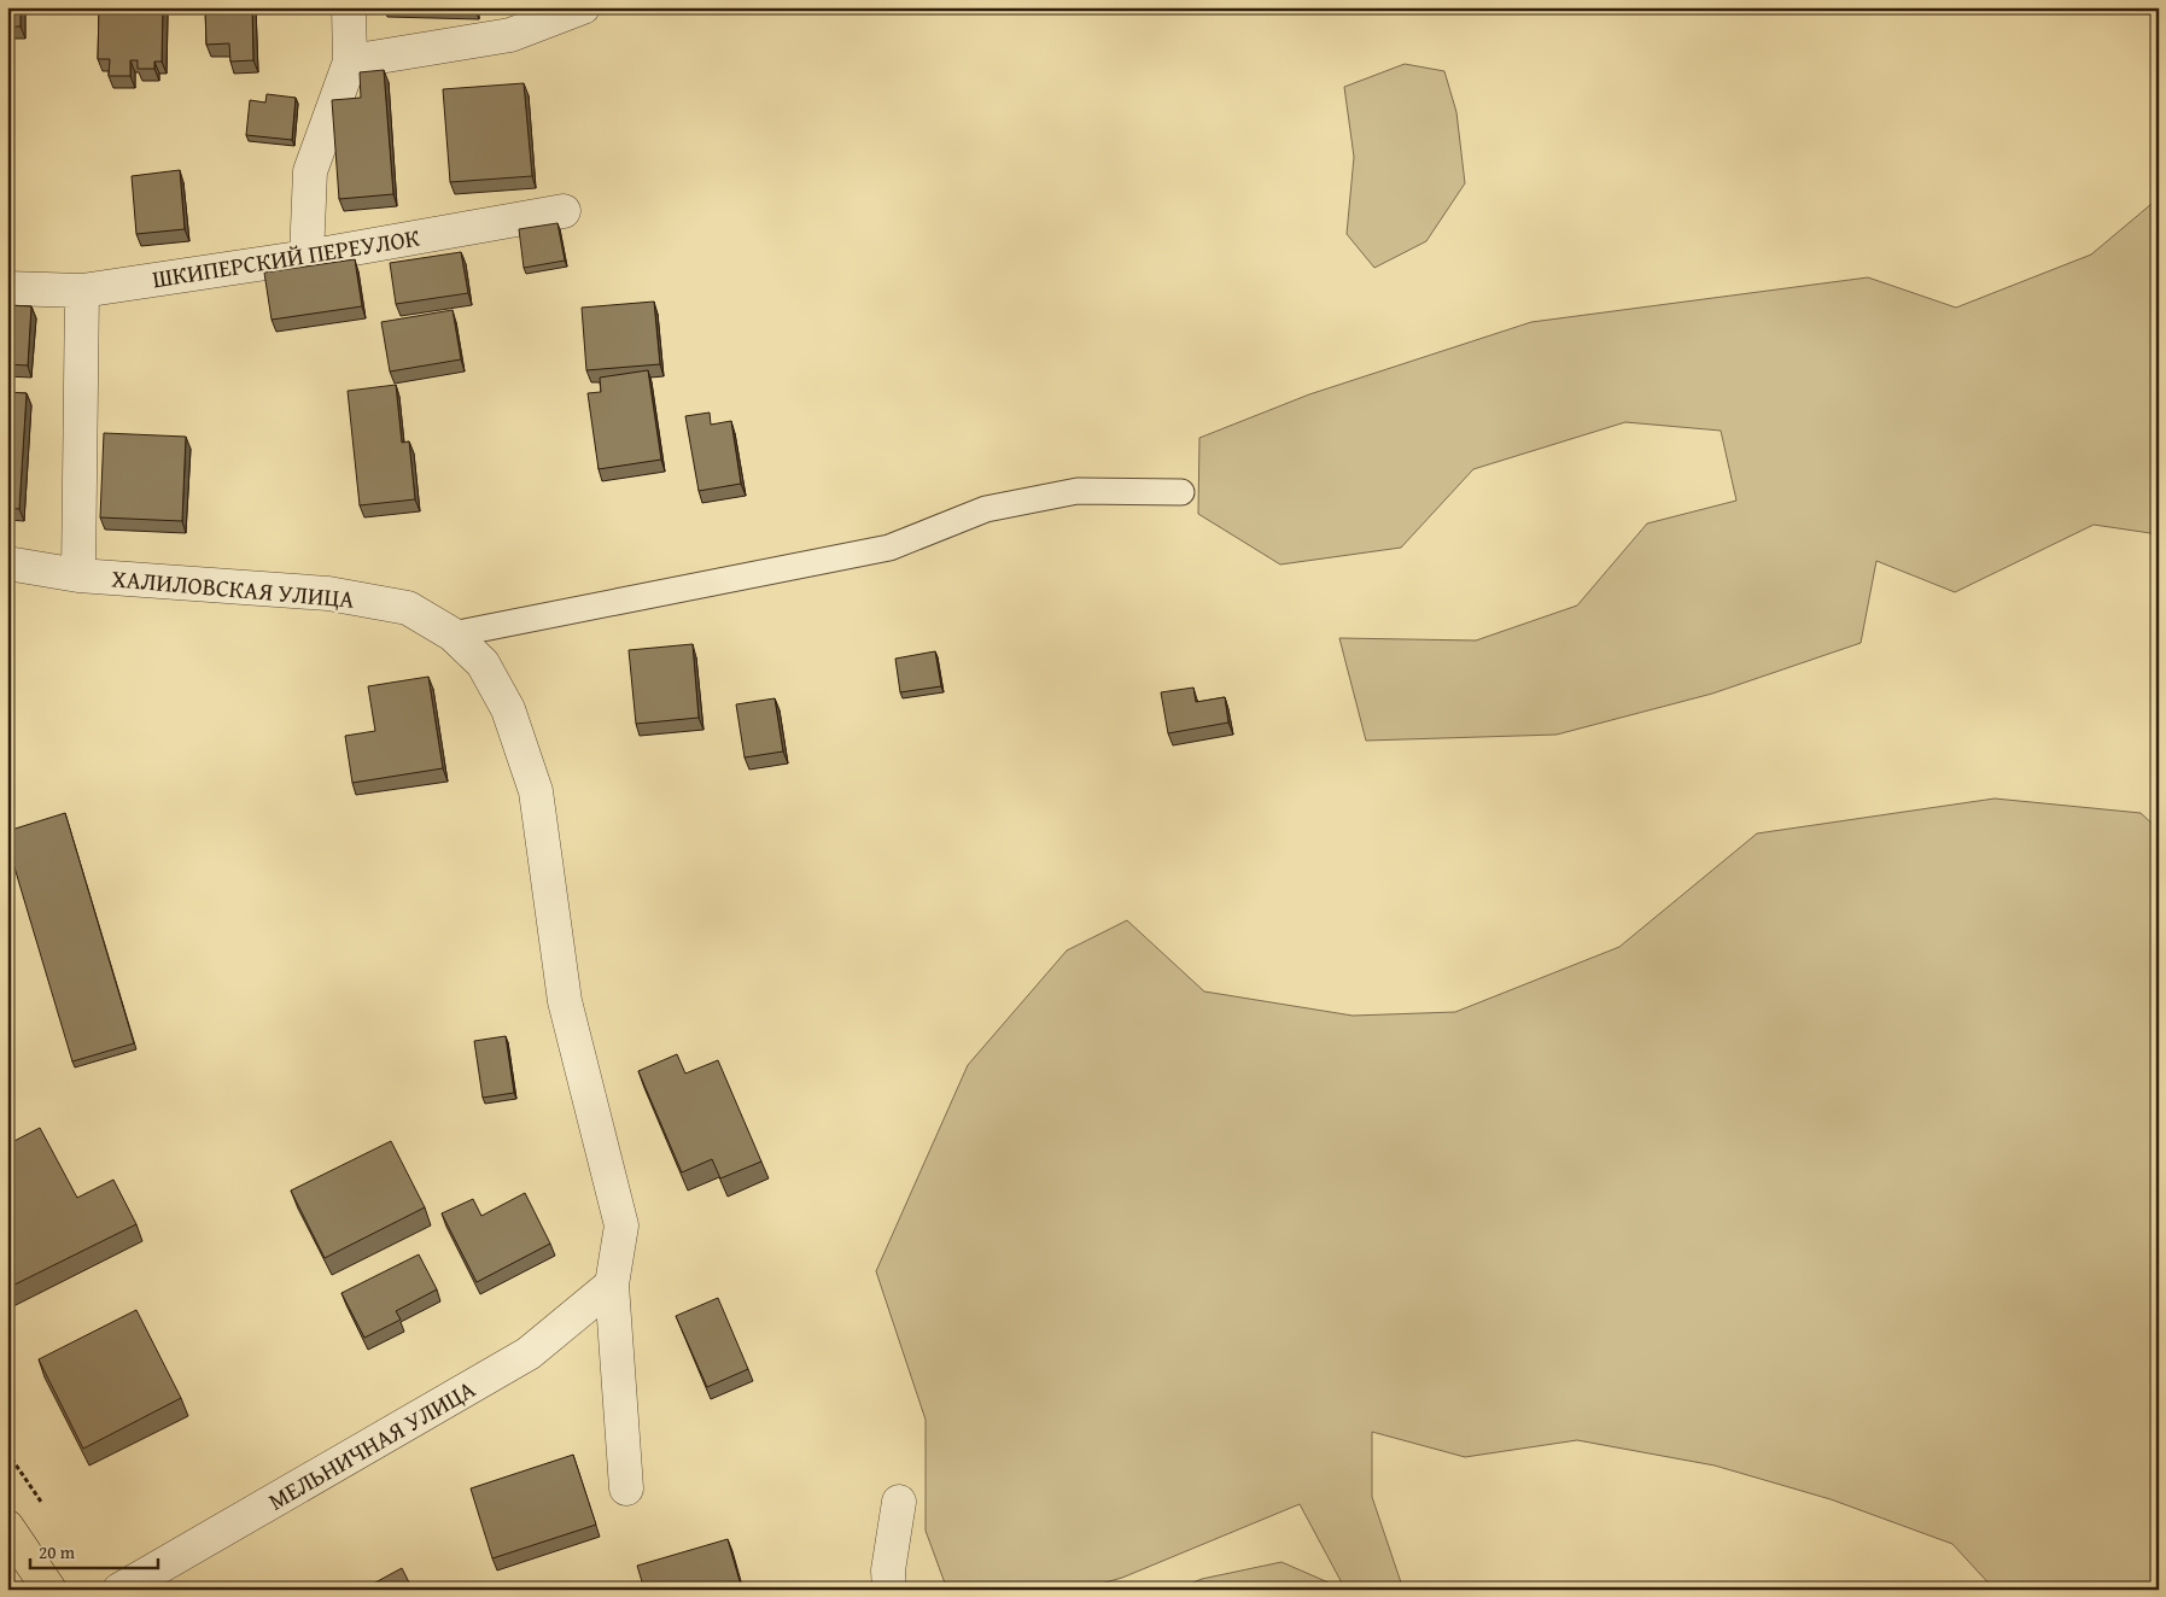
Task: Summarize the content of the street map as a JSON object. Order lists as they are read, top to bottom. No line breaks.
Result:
{"streets":{"street":["ШКИПЕРСКИЙ ПЕРЕУЛОК","ХАЛИЛОВСКАЯ УЛИЦА","МЕЛЬНИЧНАЯ УЛИЦА"]},"crossings":[["ХАЛИЛОВСКАЯ УЛИЦА","МЕЛЬНИЧНАЯ УЛИЦА"]],"scale_bar":"20 m"}
